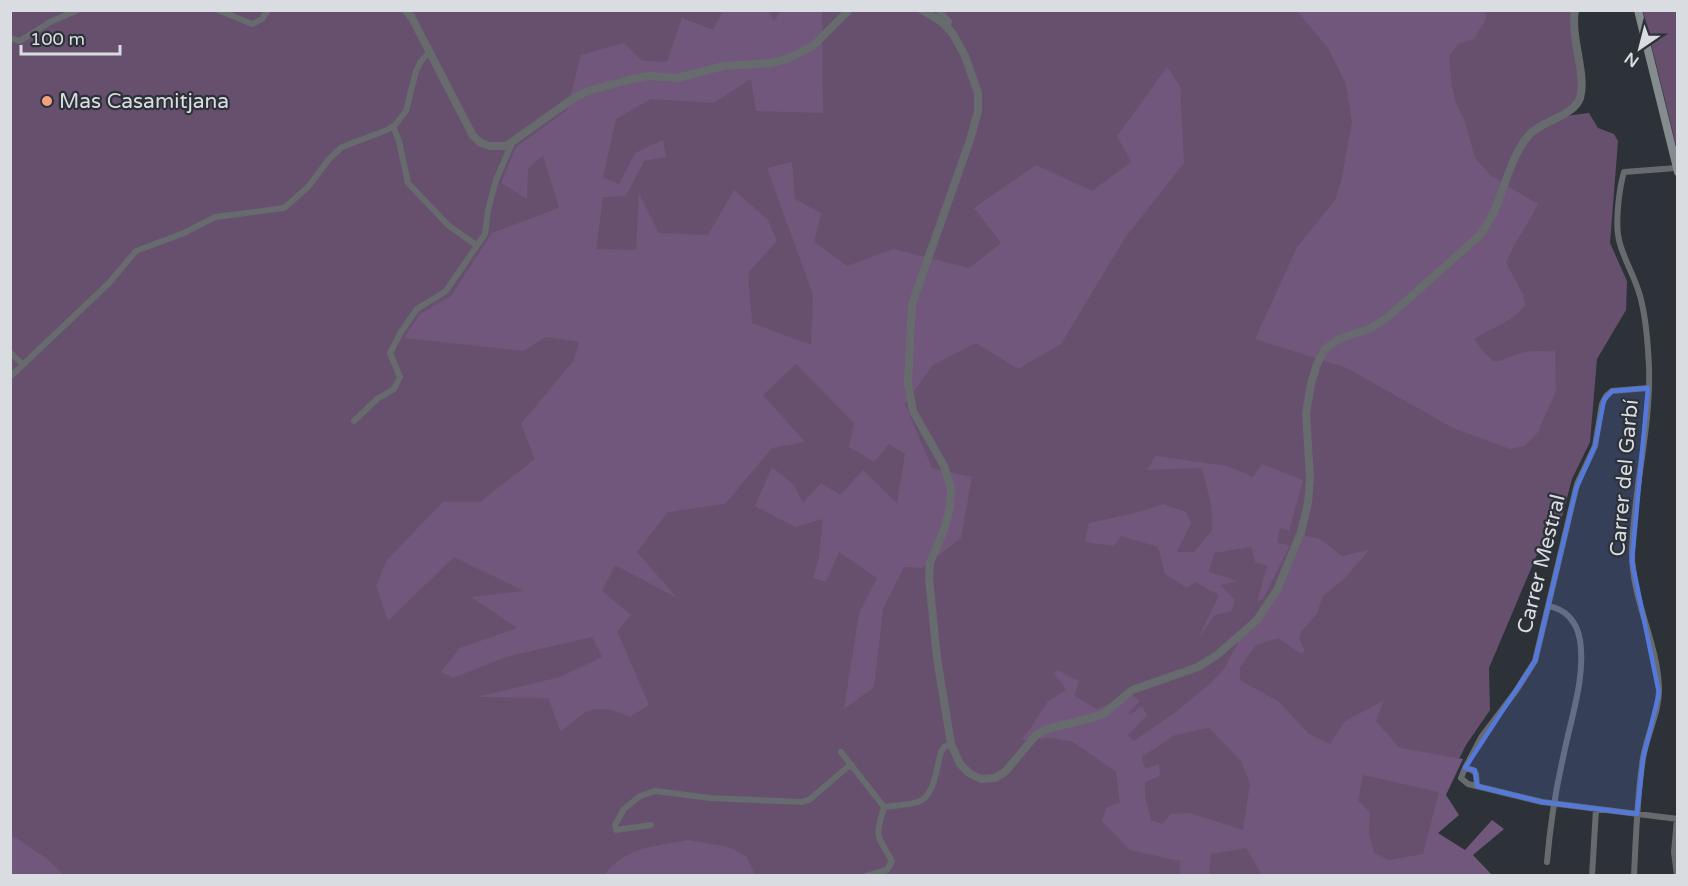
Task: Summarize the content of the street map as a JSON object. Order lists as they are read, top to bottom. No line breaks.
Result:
{"streets":{"street":["Carrer del Garbí","Carrer Mestral"]},"crossings":[["Carrer del Garbí","Carrer Mestral"]],"places":["Mas Casamitjana"],"scale_bar":"100 m","north":"bottom left"}
